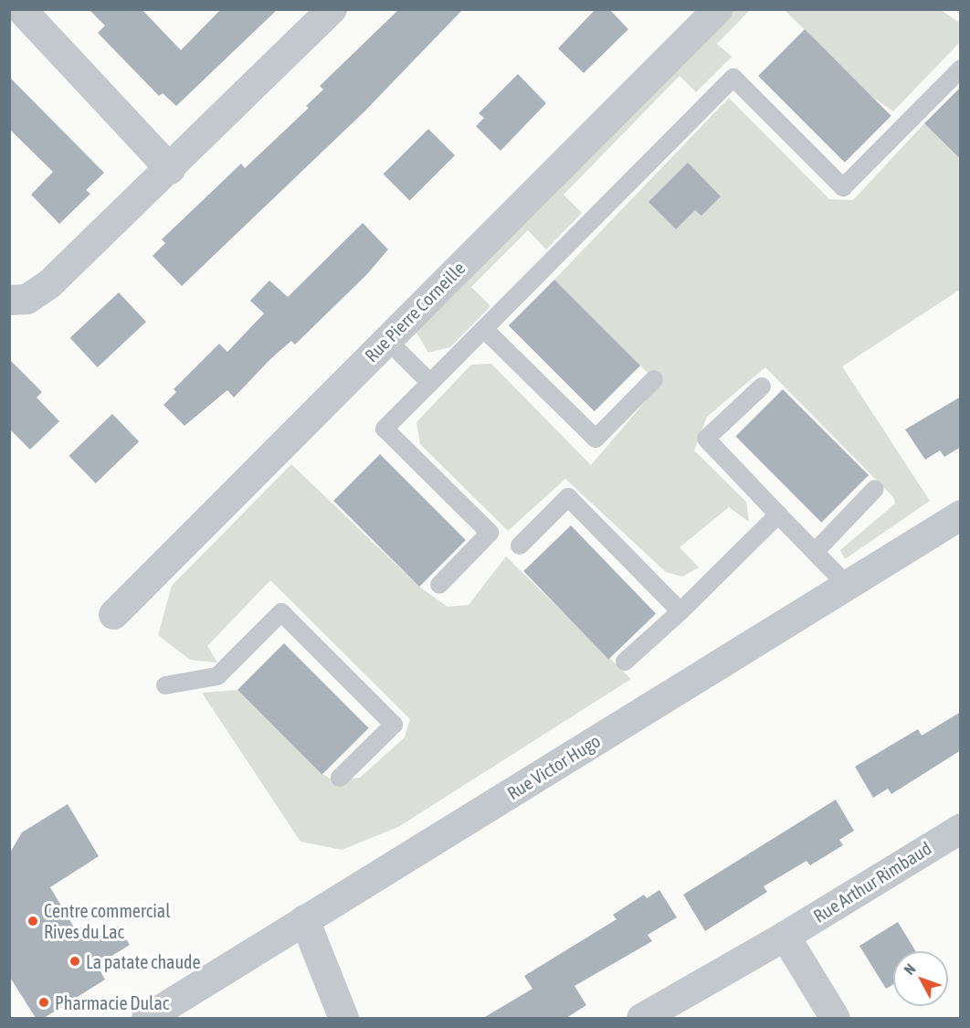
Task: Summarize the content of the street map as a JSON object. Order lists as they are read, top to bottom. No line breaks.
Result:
{"streets":{"street":["Rue Pierre Corneille","Rue Victor Hugo","Rue Arthur Rimbaud"]},"places":["Centre commercial Rives du Lac","La patate chaude","Pharmacie Dulac"],"north":"top left"}
